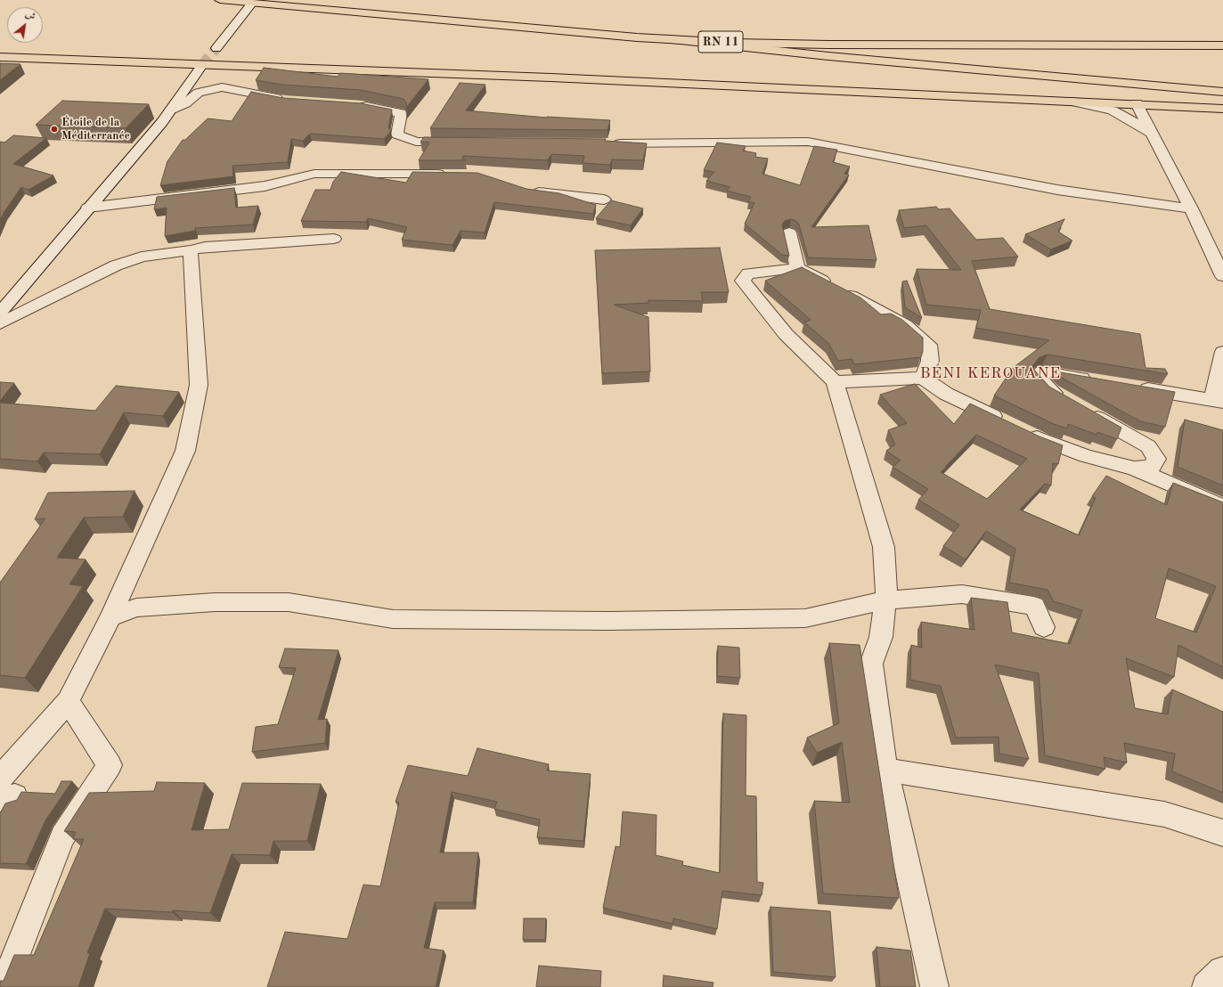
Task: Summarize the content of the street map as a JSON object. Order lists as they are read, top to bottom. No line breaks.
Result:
{"streets":{"main road":["RN 11"]},"districts":["BÉNI KEROUANE"],"places":["Étoile de la Méditerranée"],"north":"top right"}
